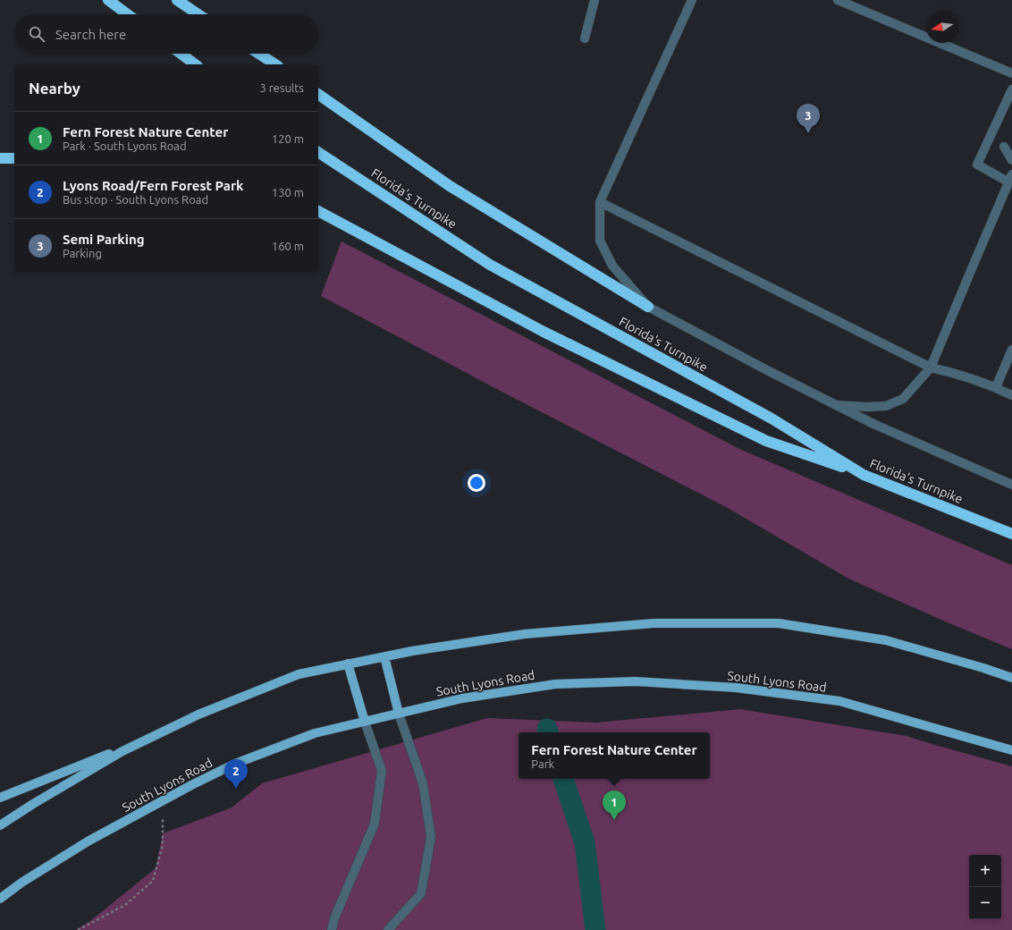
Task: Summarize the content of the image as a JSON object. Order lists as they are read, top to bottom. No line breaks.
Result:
{"streets":{"highway":["Florida's Turnpike"],"main road":["South Lyons Road"]},"north":"left","page":{"search":"Search here","heading":["Nearby","3 results"],"pins":["3","2","1"],"list":[{"mark":"1","name":"Fern Forest Nature Center","note":"Park · South Lyons Road","value":"120 m"},{"mark":"2","name":"Lyons Road/Fern Forest Park","note":"Bus stop · South Lyons Road","value":"130 m"},{"mark":"3","name":"Semi Parking","note":"Parking","value":"160 m"}],"popup":["Fern Forest Nature Center","Park"],"map_buttons":["+","−"]}}
